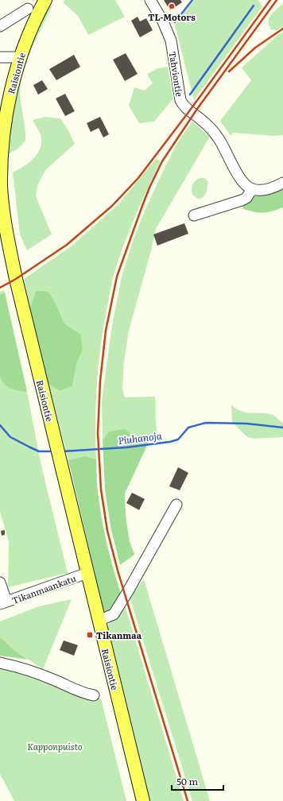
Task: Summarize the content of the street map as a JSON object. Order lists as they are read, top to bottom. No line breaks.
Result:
{"streets":{"main road":["Raisiontie"],"street":["Tahviontie","Tikanmaankatu"]},"crossings":[["Raisiontie","Tikanmaankatu"]],"water":["Piuhanoja"],"parks":["Kapponpuisto"],"places":{"other":["TL-Motors"],"transit":["Tikanmaa"]},"scale_bar":"50 m"}
